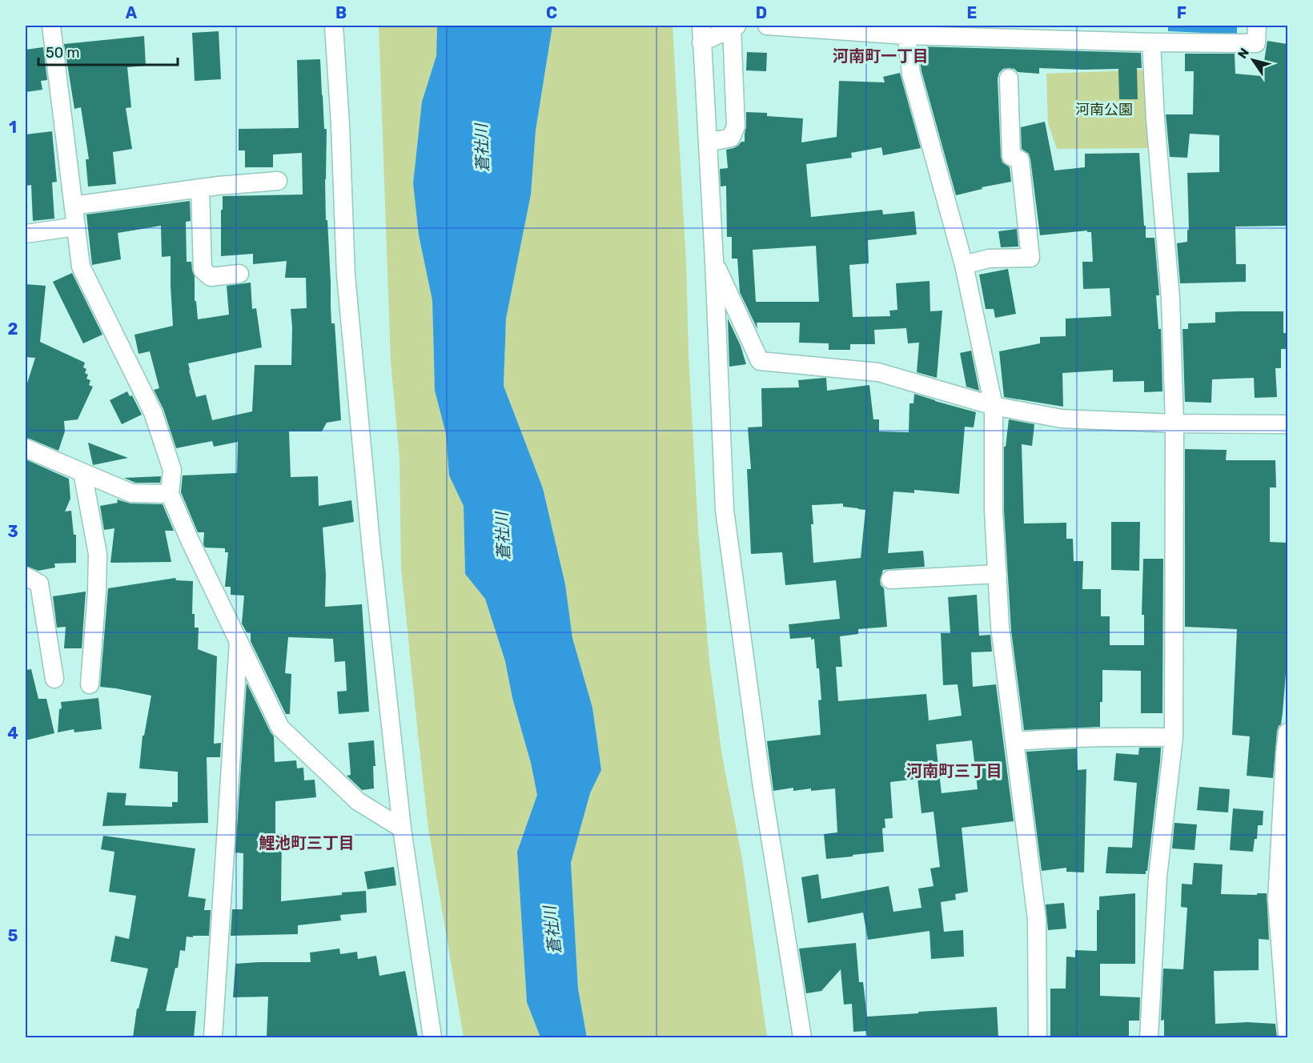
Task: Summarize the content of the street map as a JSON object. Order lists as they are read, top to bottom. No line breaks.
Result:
{"districts":["河南町一丁目","河南町三丁目","鯉池町三丁目"],"water":["蒼社川"],"parks":["河南公園"],"scale_bar":"50 m","north":"top left","grid":{"columns":["A","B","C","D","E","F"],"rows":["1","2","3","4","5"]}}
